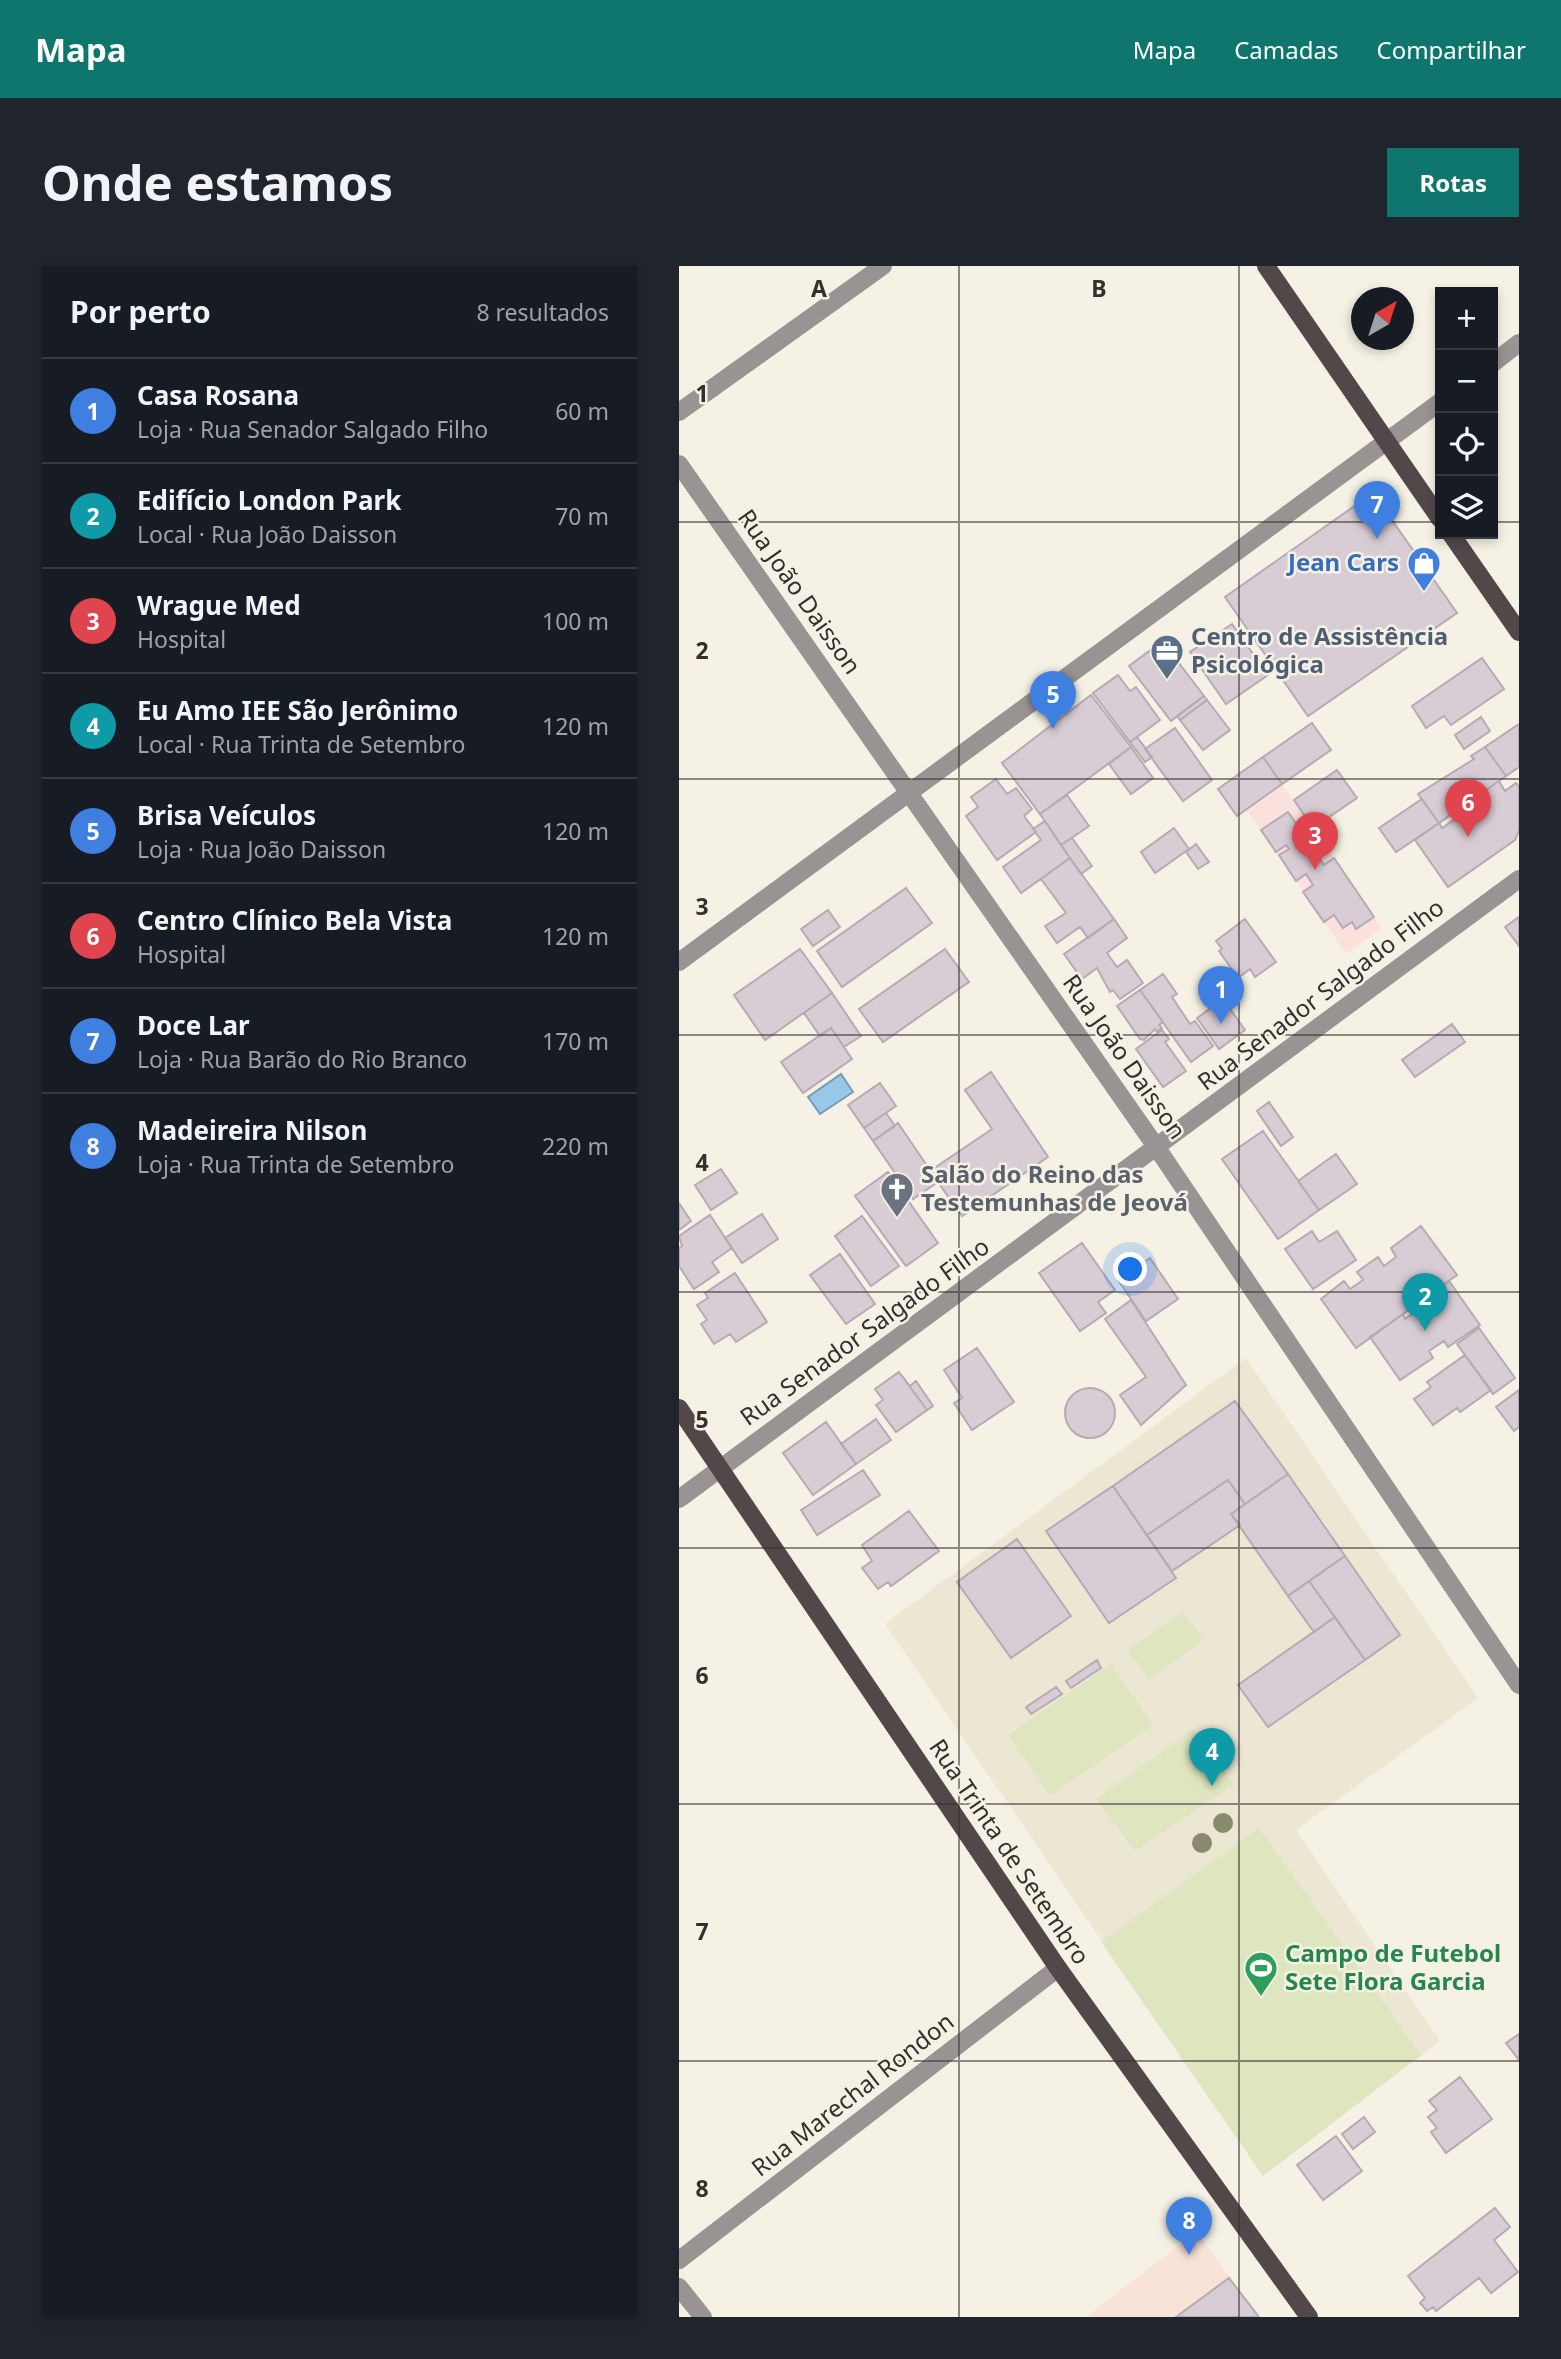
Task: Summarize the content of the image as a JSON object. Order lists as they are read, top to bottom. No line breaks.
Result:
{"streets":{"main road":["Rua Trinta de Setembro"],"street":["Rua João Daisson","Rua Senador Salgado Filho","Rua Marechal Rondon"]},"crossings":[["Rua João Daisson","Rua Senador Salgado Filho"],["Rua Senador Salgado Filho","Rua Trinta de Setembro"],["Rua Trinta de Setembro","Rua Marechal Rondon"]],"places":{"shop":["Jean Cars"],"office":["Centro de Assistência Psicológica"],"church":["Salão do Reino das Testemunhas de Jeová"],"sports":["Campo de Futebol Sete Flora Garcia"]},"north":"top right","page":{"header":"Mapa","nav":["Mapa","Camadas","Compartilhar"],"buttons":"Rotas","title":"Onde estamos","heading":["Por perto","8 resultados"],"map_buttons":["+","−"],"list":[{"mark":"1","name":"Casa Rosana","note":"Loja · Rua Senador Salgado Filho","value":"60 m"},{"mark":"2","name":"Edifício London Park","note":"Local · Rua João Daisson","value":"70 m"},{"mark":"3","name":"Wrague Med","note":"Hospital","value":"100 m"},{"mark":"4","name":"Eu Amo IEE São Jerônimo","note":"Local · Rua Trinta de Setembro","value":"120 m"},{"mark":"5","name":"Brisa Veículos","note":"Loja · Rua João Daisson","value":"120 m"},{"mark":"6","name":"Centro Clínico Bela Vista","note":"Hospital","value":"120 m"},{"mark":"7","name":"Doce Lar","note":"Loja · Rua Barão do Rio Branco","value":"170 m"},{"mark":"8","name":"Madeireira Nilson","note":"Loja · Rua Trinta de Setembro","value":"220 m"}],"pins":["7","5","6","3","1","2","4","8"]},"grid":{"columns":["A","B"],"rows":["1","2","3","4","5","6","7","8"]}}
